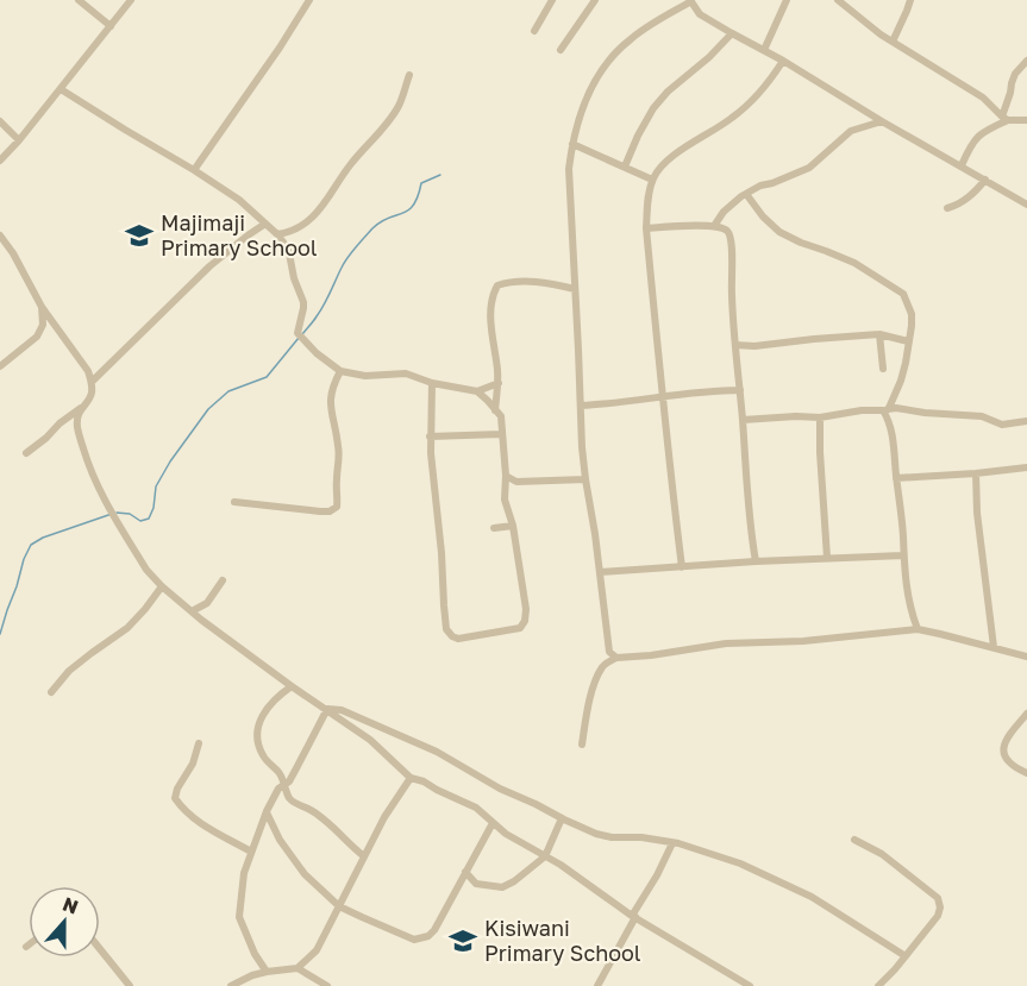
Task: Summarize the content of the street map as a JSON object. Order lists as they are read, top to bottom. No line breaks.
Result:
{"places":{"school or university":["Majimaji Primary School","Kisiwani Primary School"]},"north":"top"}
